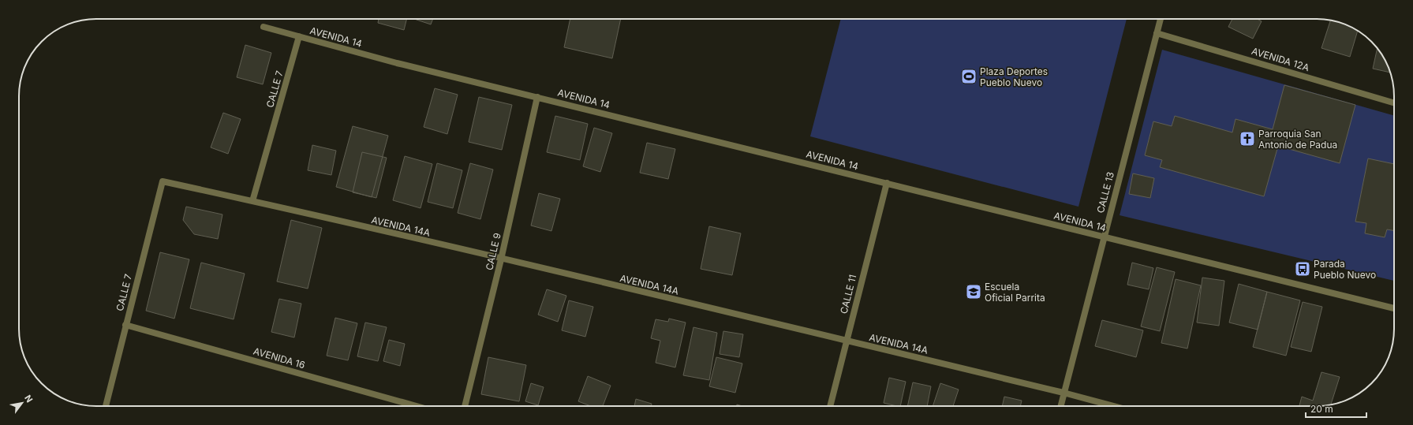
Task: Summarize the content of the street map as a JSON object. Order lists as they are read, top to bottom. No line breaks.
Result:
{"streets":{"street":["AVENIDA 14","AVENIDA 12A","CALLE 7","CALLE 13","AVENIDA 14A","CALLE 9","CALLE 11","AVENIDA 16"]},"crossings":[["AVENIDA 14","CALLE 7"],["AVENIDA 14","CALLE 13"],["AVENIDA 14","CALLE 9"],["AVENIDA 14","CALLE 11"],["AVENIDA 12A","CALLE 13"],["CALLE 7","AVENIDA 14A"],["CALLE 7","AVENIDA 16"],["CALLE 13","AVENIDA 14A"],["AVENIDA 14A","CALLE 9"],["AVENIDA 14A","CALLE 11"]],"places":{"sports":["Plaza Deportes Pueblo Nuevo"],"church":["Parroquia San Antonio de Padua"],"bus stop":["Parada Pueblo Nuevo"],"school or university":["Escuela Oficial Parrita"]},"scale_bar":"20 m","north":"top right"}
